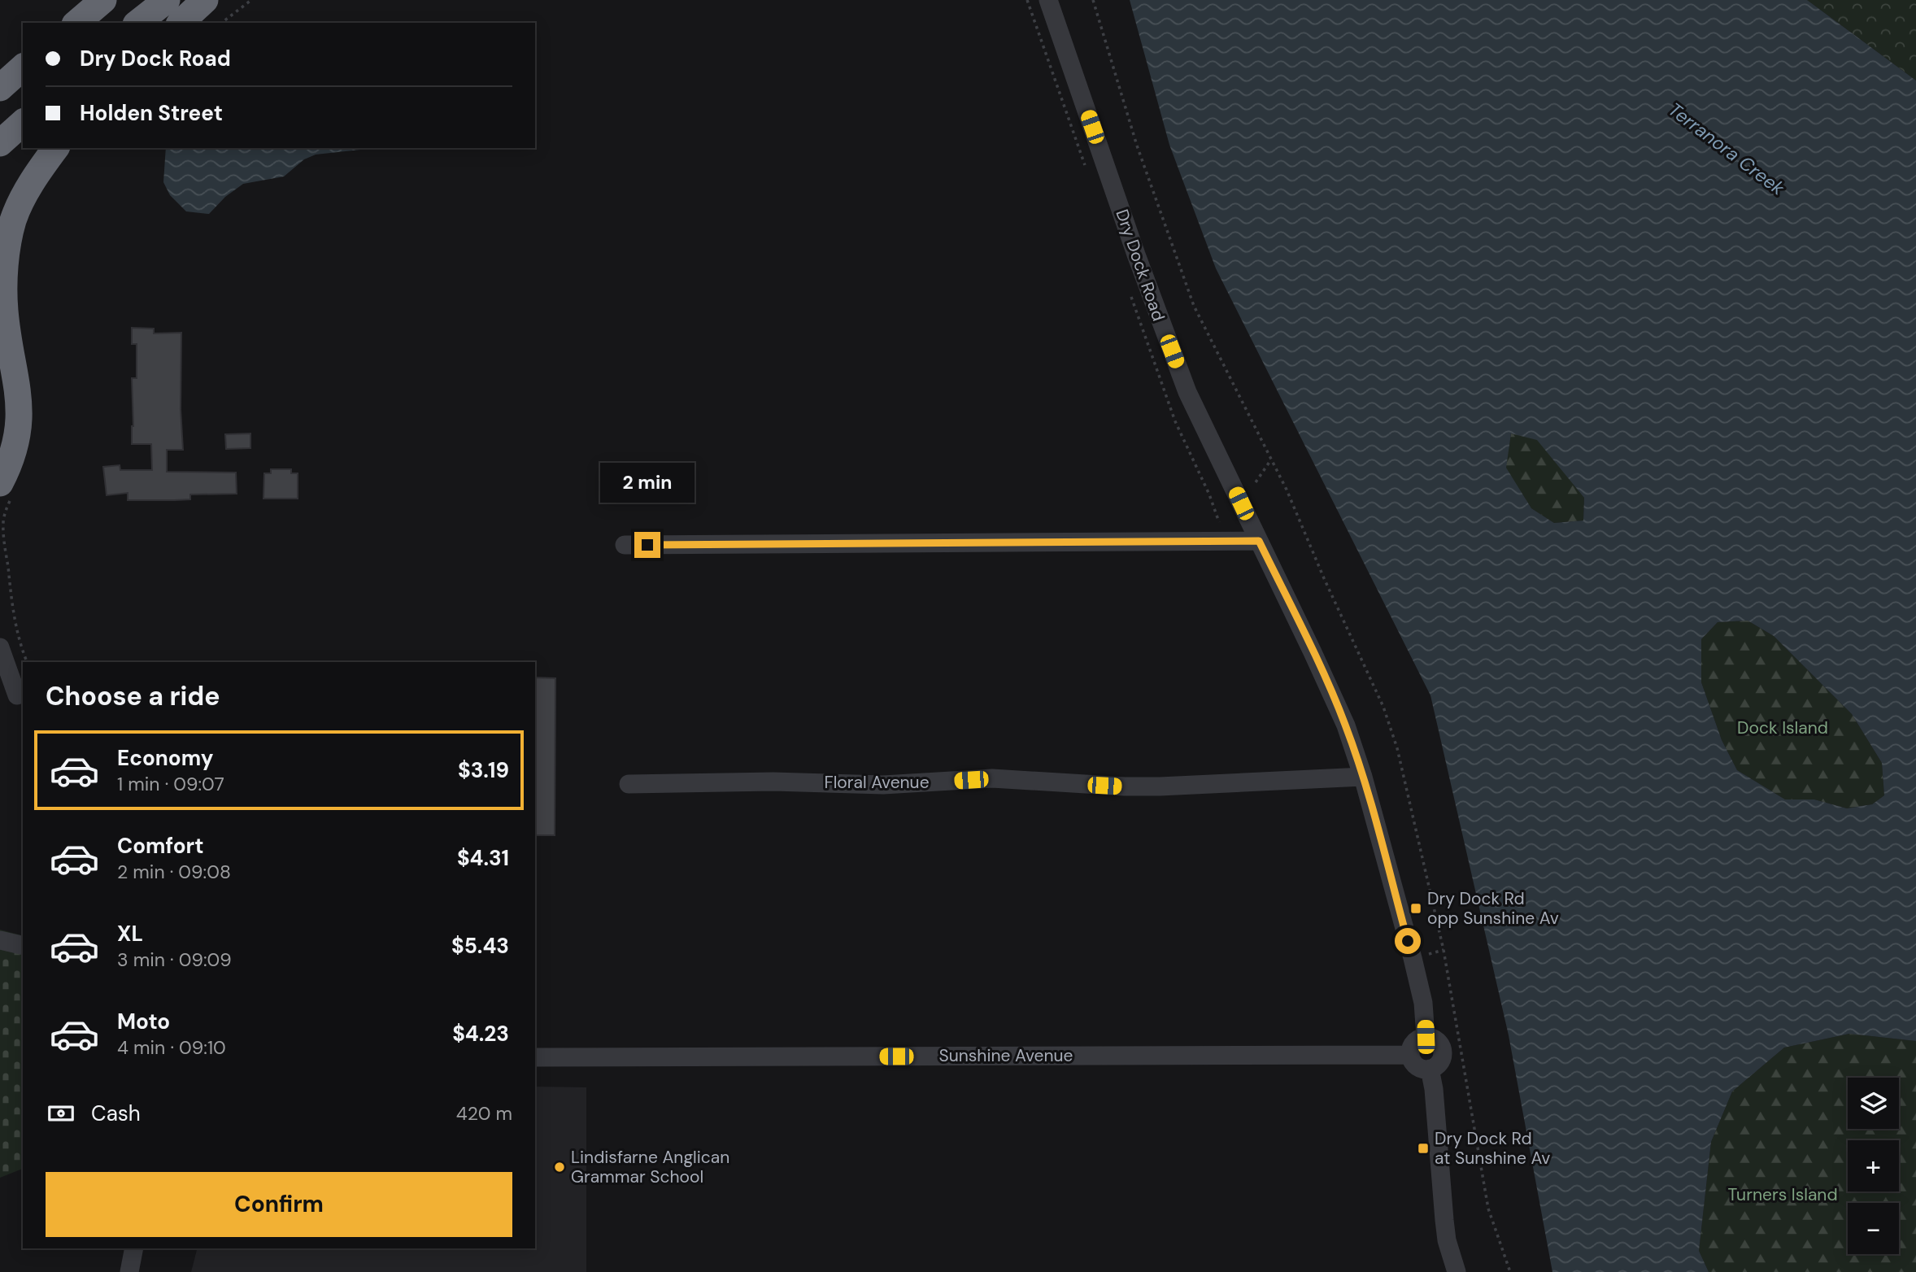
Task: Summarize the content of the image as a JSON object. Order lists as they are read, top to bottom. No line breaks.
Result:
{"streets":{"street":["Dry Dock Road","Floral Avenue","Sunshine Avenue"]},"crossings":[["Dry Dock Road","Floral Avenue"],["Dry Dock Road","Sunshine Avenue"]],"water":["Terranora Creek"],"parks":["Dock Island","Turners Island"],"places":{"transit":["Dry Dock Rd opp Sunshine Av","Dry Dock Rd at Sunshine Av"],"other":["Lindisfarne Anglican Grammar School"]},"page":{"banner":["Dry Dock Road","Holden Street"],"bubble":"2 min","heading":"Choose a ride","list":[{"name":"Economy","note":"1 min · 09:07","value":"$3.19"},{"name":"Comfort","note":"2 min · 09:08","value":"$4.31"},{"name":"XL","note":"3 min · 09:09","value":"$5.43"},{"name":"Moto","note":"4 min · 09:10","value":"$4.23"}],"map_buttons":["+","−"],"pay":["Cash","420 m"],"buttons":"Confirm"}}
